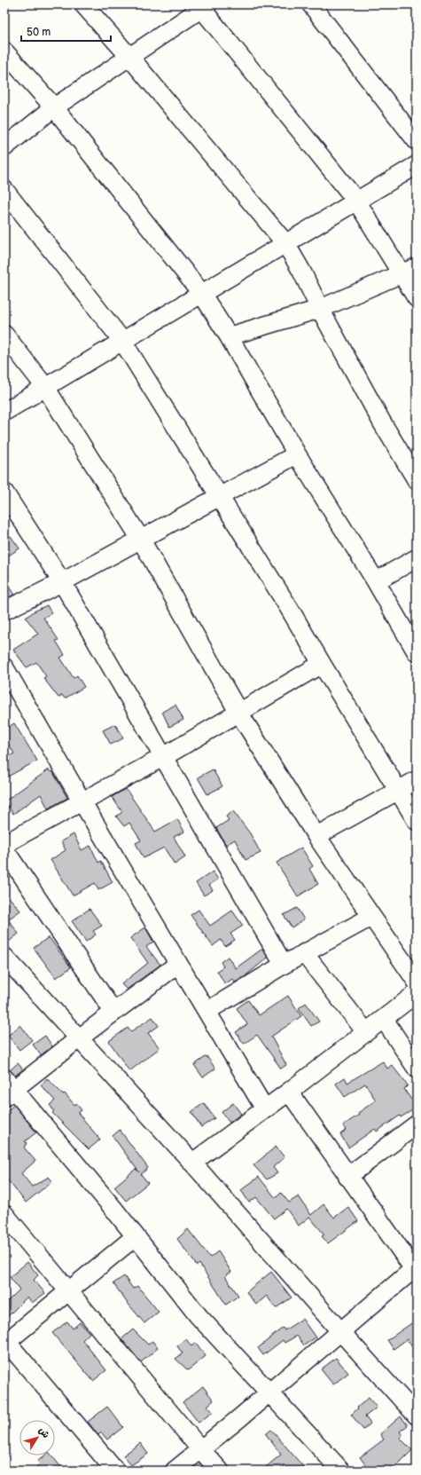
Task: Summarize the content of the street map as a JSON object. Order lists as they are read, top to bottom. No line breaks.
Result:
{"scale_bar":"50 m","north":"top right"}
